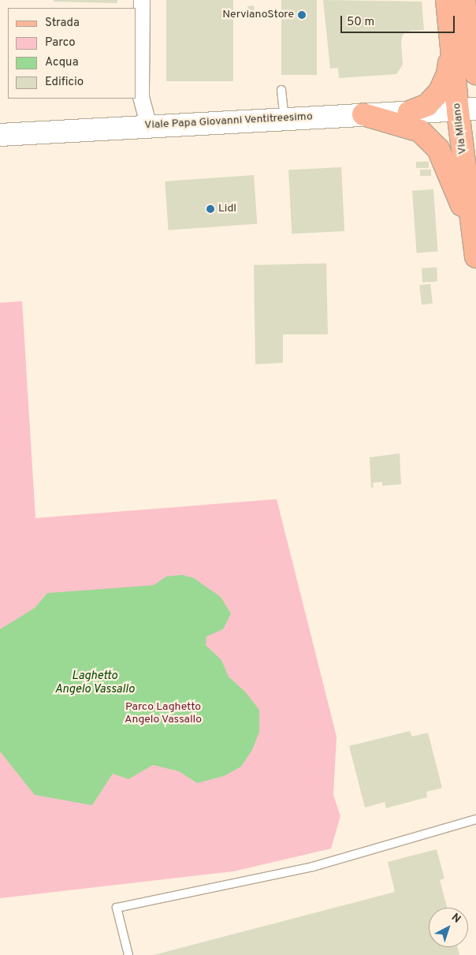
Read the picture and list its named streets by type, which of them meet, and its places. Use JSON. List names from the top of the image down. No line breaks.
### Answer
{"streets":{"main road":["Via Milano"],"street":["Viale Papa Giovanni Ventitreesimo"]},"crossings":[["Viale Papa Giovanni Ventitreesimo","Via Milano"]],"water":["Laghetto Angelo Vassallo"],"parks":["Parco Laghetto Angelo Vassallo"],"places":["NervianoStore","Lidl"],"legend":["Strada","Parco","Acqua","Edificio"],"scale_bar":"50 m","north":"top right"}
